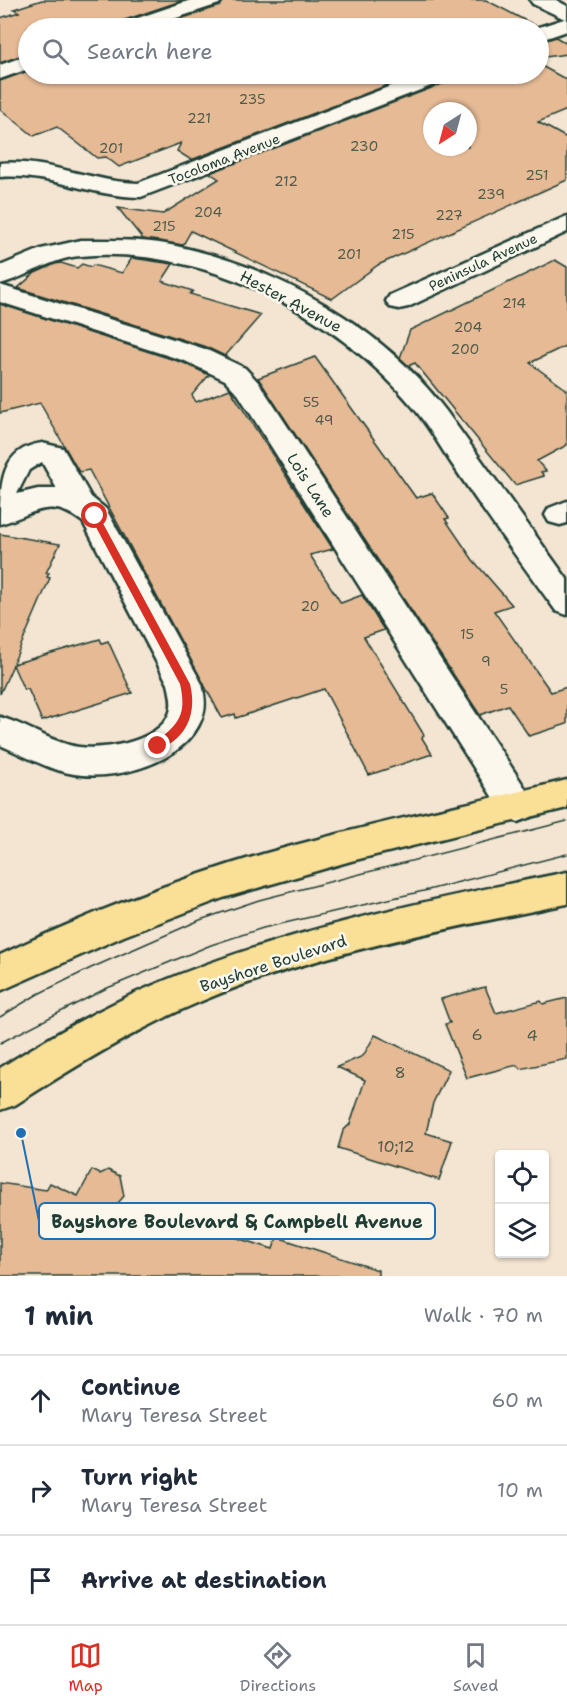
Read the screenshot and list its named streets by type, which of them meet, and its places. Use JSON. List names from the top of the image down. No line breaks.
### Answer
{"streets":{"main road":["Bayshore Boulevard"],"street":["Tocoloma Avenue","Peninsula Avenue","Hester Avenue","Lois Lane"]},"places":["Bayshore Boulevard & Campbell Avenue"],"house_numbers":["235","221","230","201","251","212","239","204","227","215","215","201","214","204","200","55","49","20","15","9","5","6","4","8","10;12"],"north":"bottom left","page":{"search":"Search here","heading":["1 min","Walk · 70 m"],"list":[["Continue","Mary Teresa Street","60 m"],["Turn right","Mary Teresa Street","10 m"],"Arrive at destination"],"nav":["Map","Directions","Saved"]}}
